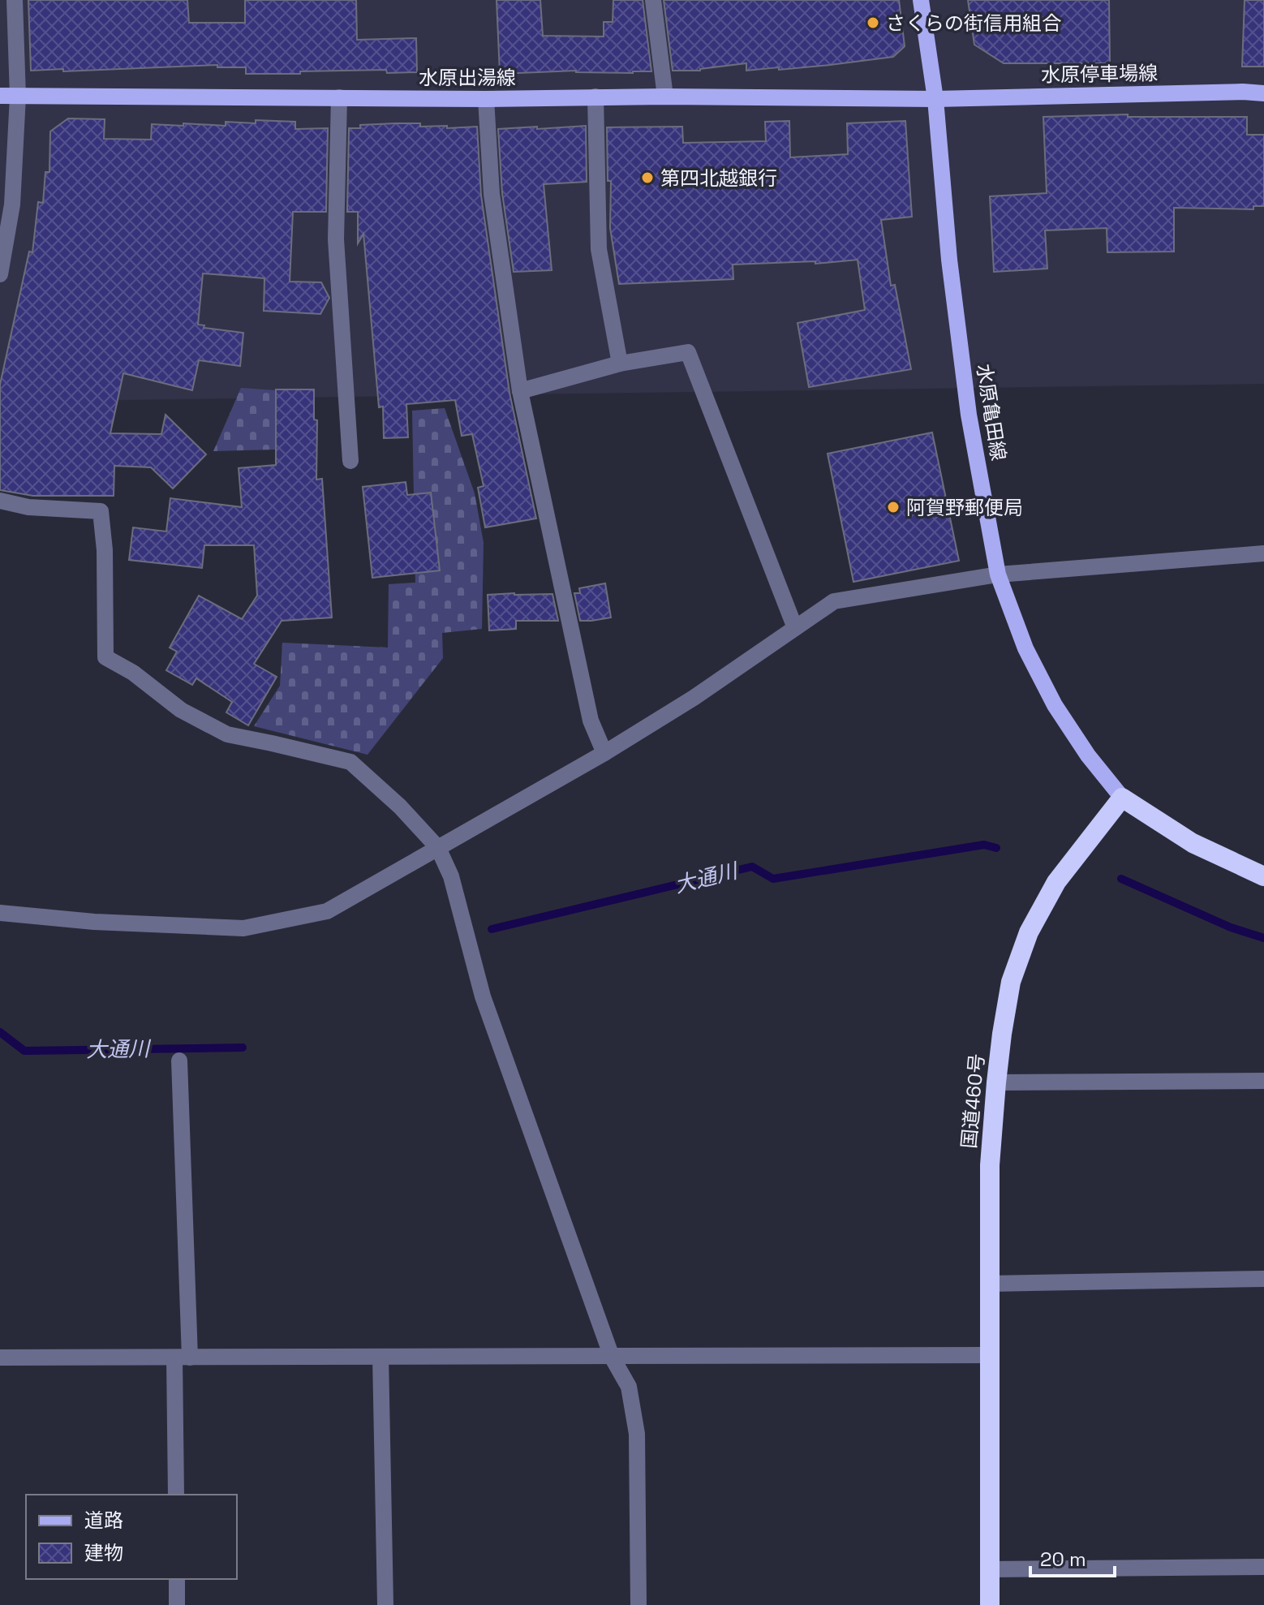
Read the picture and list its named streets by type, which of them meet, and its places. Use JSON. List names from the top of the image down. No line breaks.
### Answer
{"streets":{"highway":["国道460号"],"main road":["水原停車場線","水原出湯線","水原亀田線"]},"crossings":[["水原停車場線","水原出湯線"],["水原停車場線","水原亀田線"],["水原出湯線","水原亀田線"],["水原亀田線","国道460号"]],"water":["大通川"],"places":["さくらの街信用組合","第四北越銀行","阿賀野郵便局"],"legend":["道路","建物"],"scale_bar":"20 m"}
